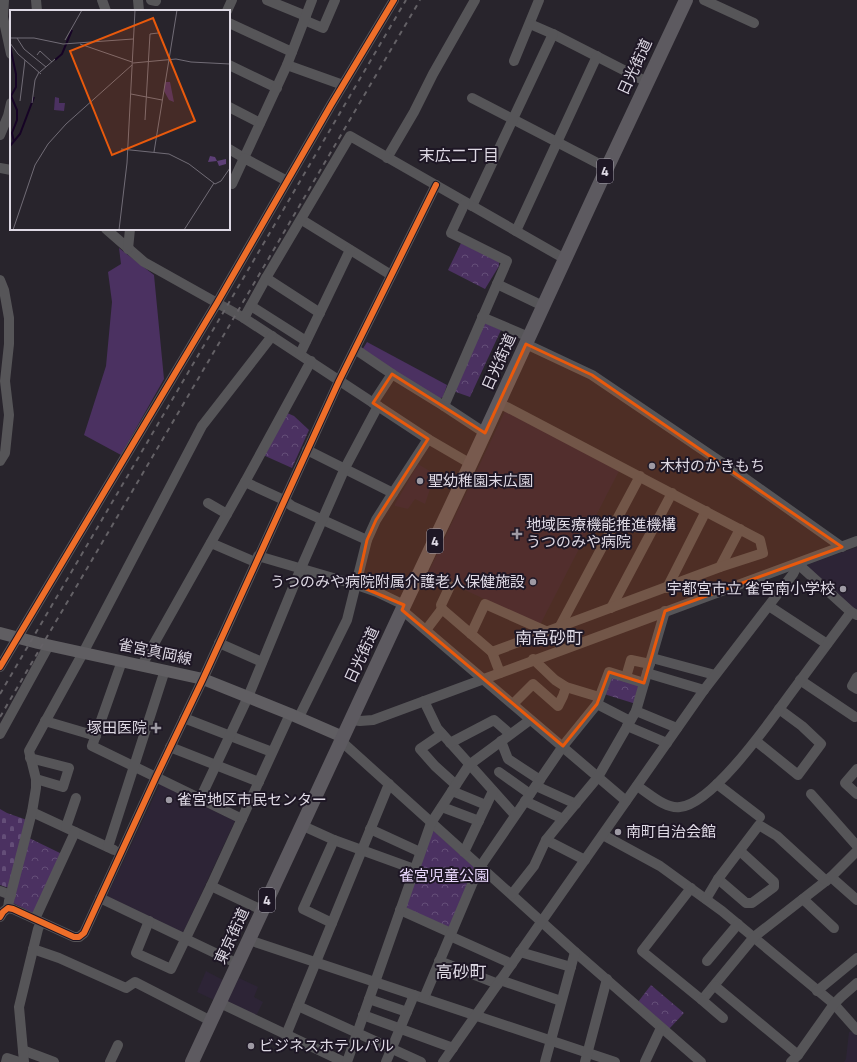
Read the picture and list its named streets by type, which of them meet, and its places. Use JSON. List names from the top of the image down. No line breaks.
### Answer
{"streets":{"highway":["日光街道","4","東京街道"],"main road":["雀宮真岡線"]},"crossings":[["日光街道","雀宮真岡線"],["日光街道","東京街道"],["雀宮真岡線","東京街道"]],"districts":["末広二丁目","南高砂町","高砂町"],"parks":["雀宮児童公園"],"places":{"other":["木村のかきもち","聖幼稚園末広園","うつのみや病院附属介護老人保健施設","宇都宮市立 雀宮南小学校","雀宮地区市民センター","南町自治会館","ビジネスホテルパル"],"health":["地域医療機能推進機構 うつのみや病院","塚田医院"]}}
